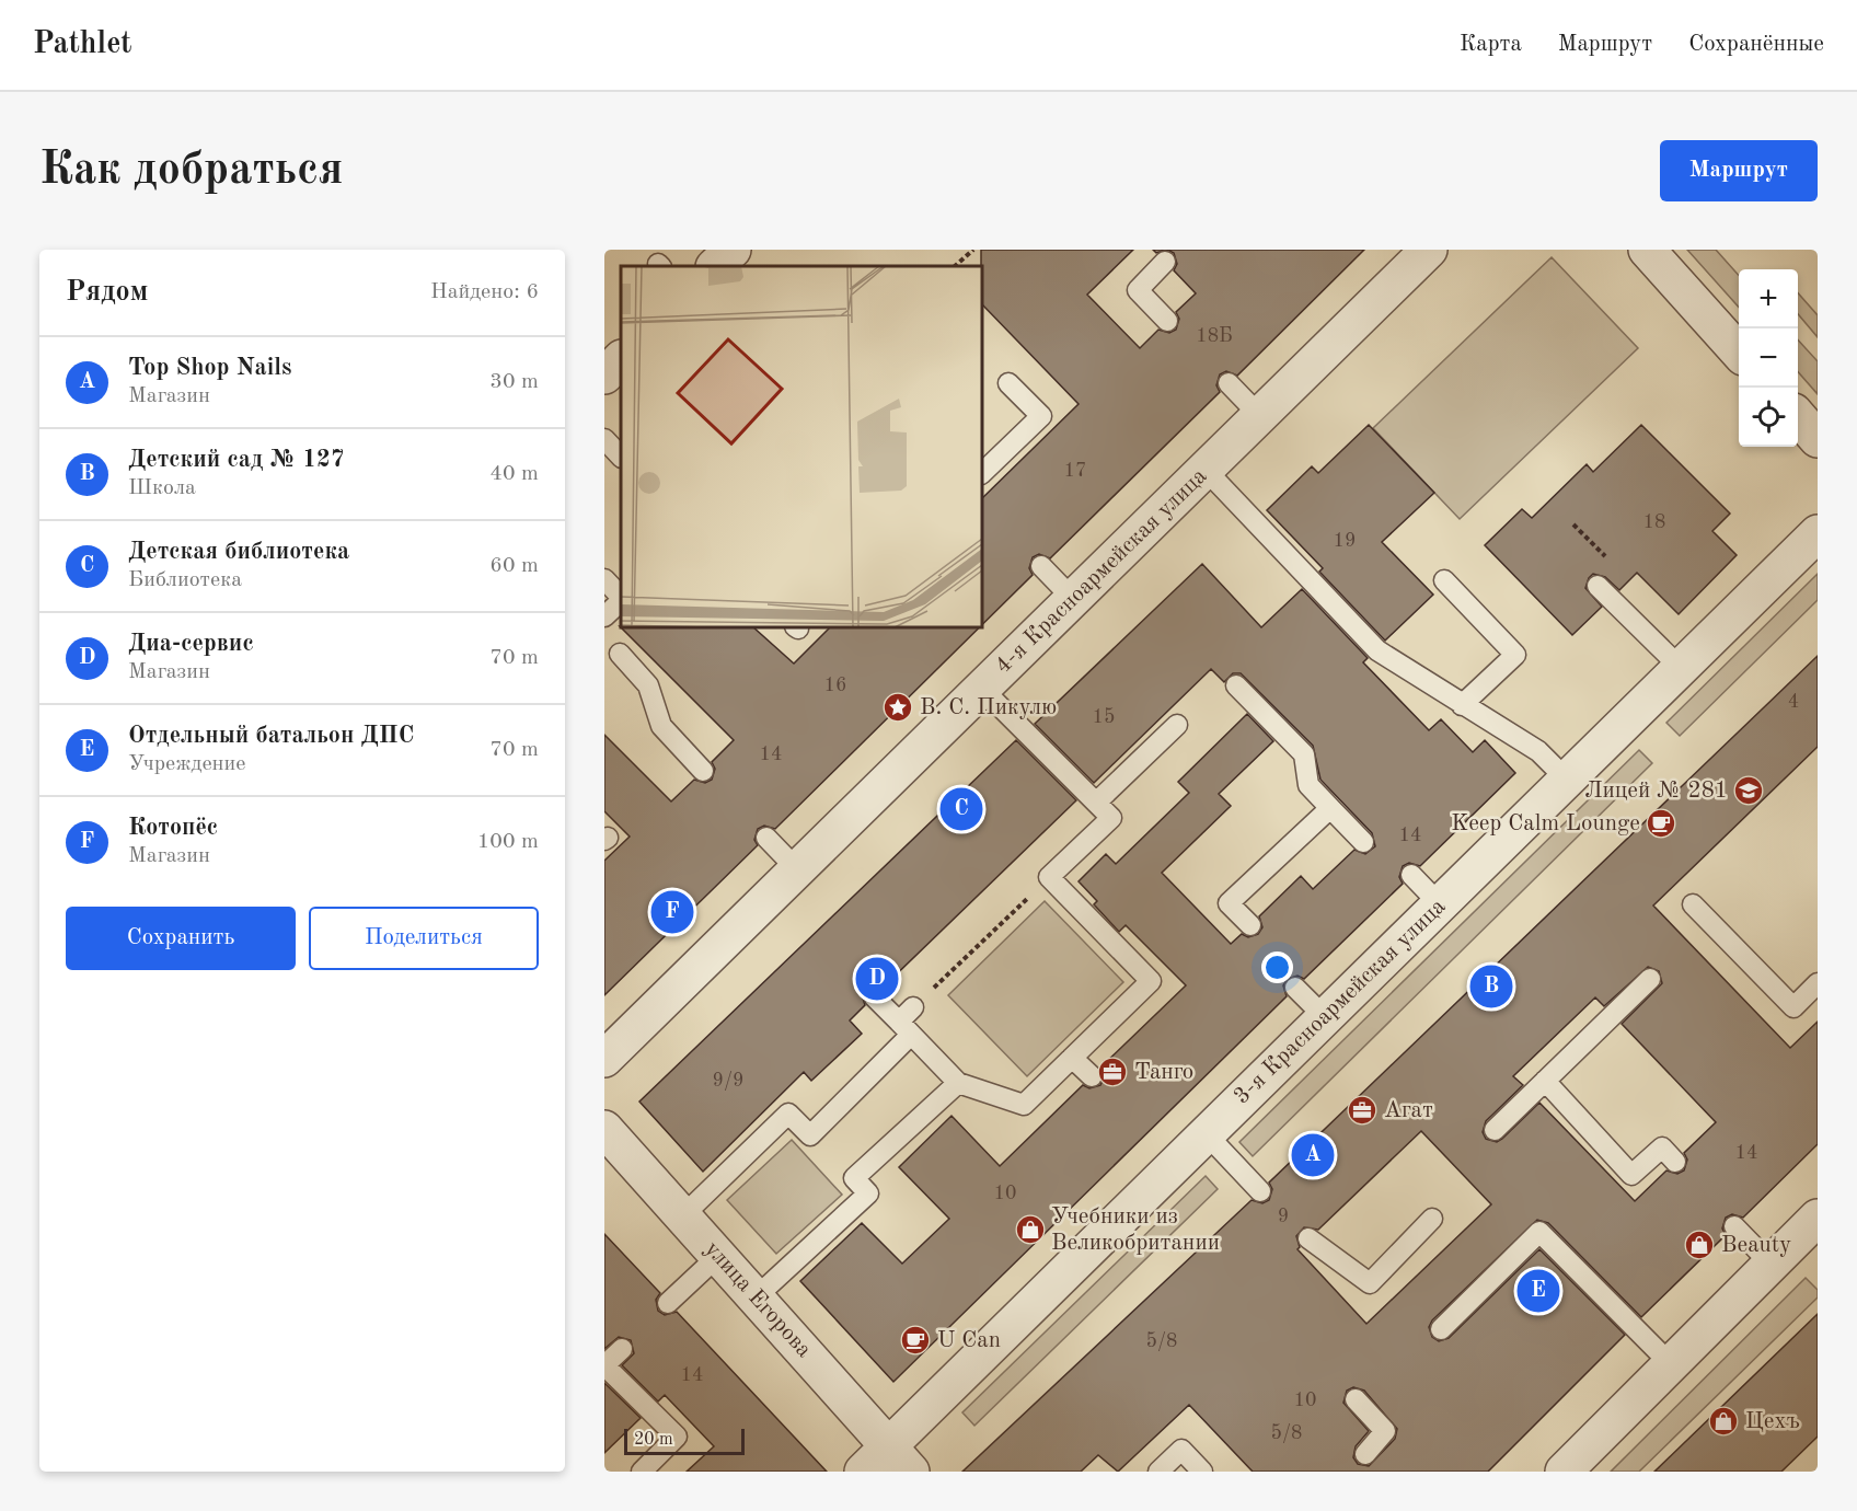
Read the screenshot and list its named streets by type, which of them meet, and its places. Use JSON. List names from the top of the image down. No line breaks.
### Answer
{"streets":{"street":["4-я Красноармейская улица","3-я Красноармейская улица","улица Егорова"]},"crossings":[["3-я Красноармейская улица","улица Егорова"]],"places":{"place":["В. С. Пикулю"],"school or university":["Лицей № 281"],"cafe":["Keep Calm Lounge","U Can"],"office":["Танго","Агат"],"shop":["Учебники из Великобритании","Beauty","Цехъ"]},"house_numbers":["18Б","17","18","19","16","4","15","14","14","9/9","14","10","9","5/8","14","10","5/8"],"scale_bar":"20 m","page":{"header":"Pathlet","nav":["Карта","Маршрут","Сохранённые"],"buttons":["Маршрут",["Сохранить","Поделиться"]],"title":"Как добраться","heading":["Рядом","Найдено: 6"],"map_buttons":["+","−"],"list":[{"mark":"A","name":"Top Shop Nails","note":"Магазин","value":"30 m"},{"mark":"B","name":"Детский сад № 127","note":"Школа","value":"40 m"},{"mark":"C","name":"Детская библиотека","note":"Библиотека","value":"60 m"},{"mark":"D","name":"Диа-сервис","note":"Магазин","value":"70 m"},{"mark":"E","name":"Отдельный батальон ДПС","note":"Учреждение","value":"70 m"},{"mark":"F","name":"Котопёс","note":"Магазин","value":"100 m"}],"pins":["C","F","D","B","A","E"],"scale":"20 m"}}
